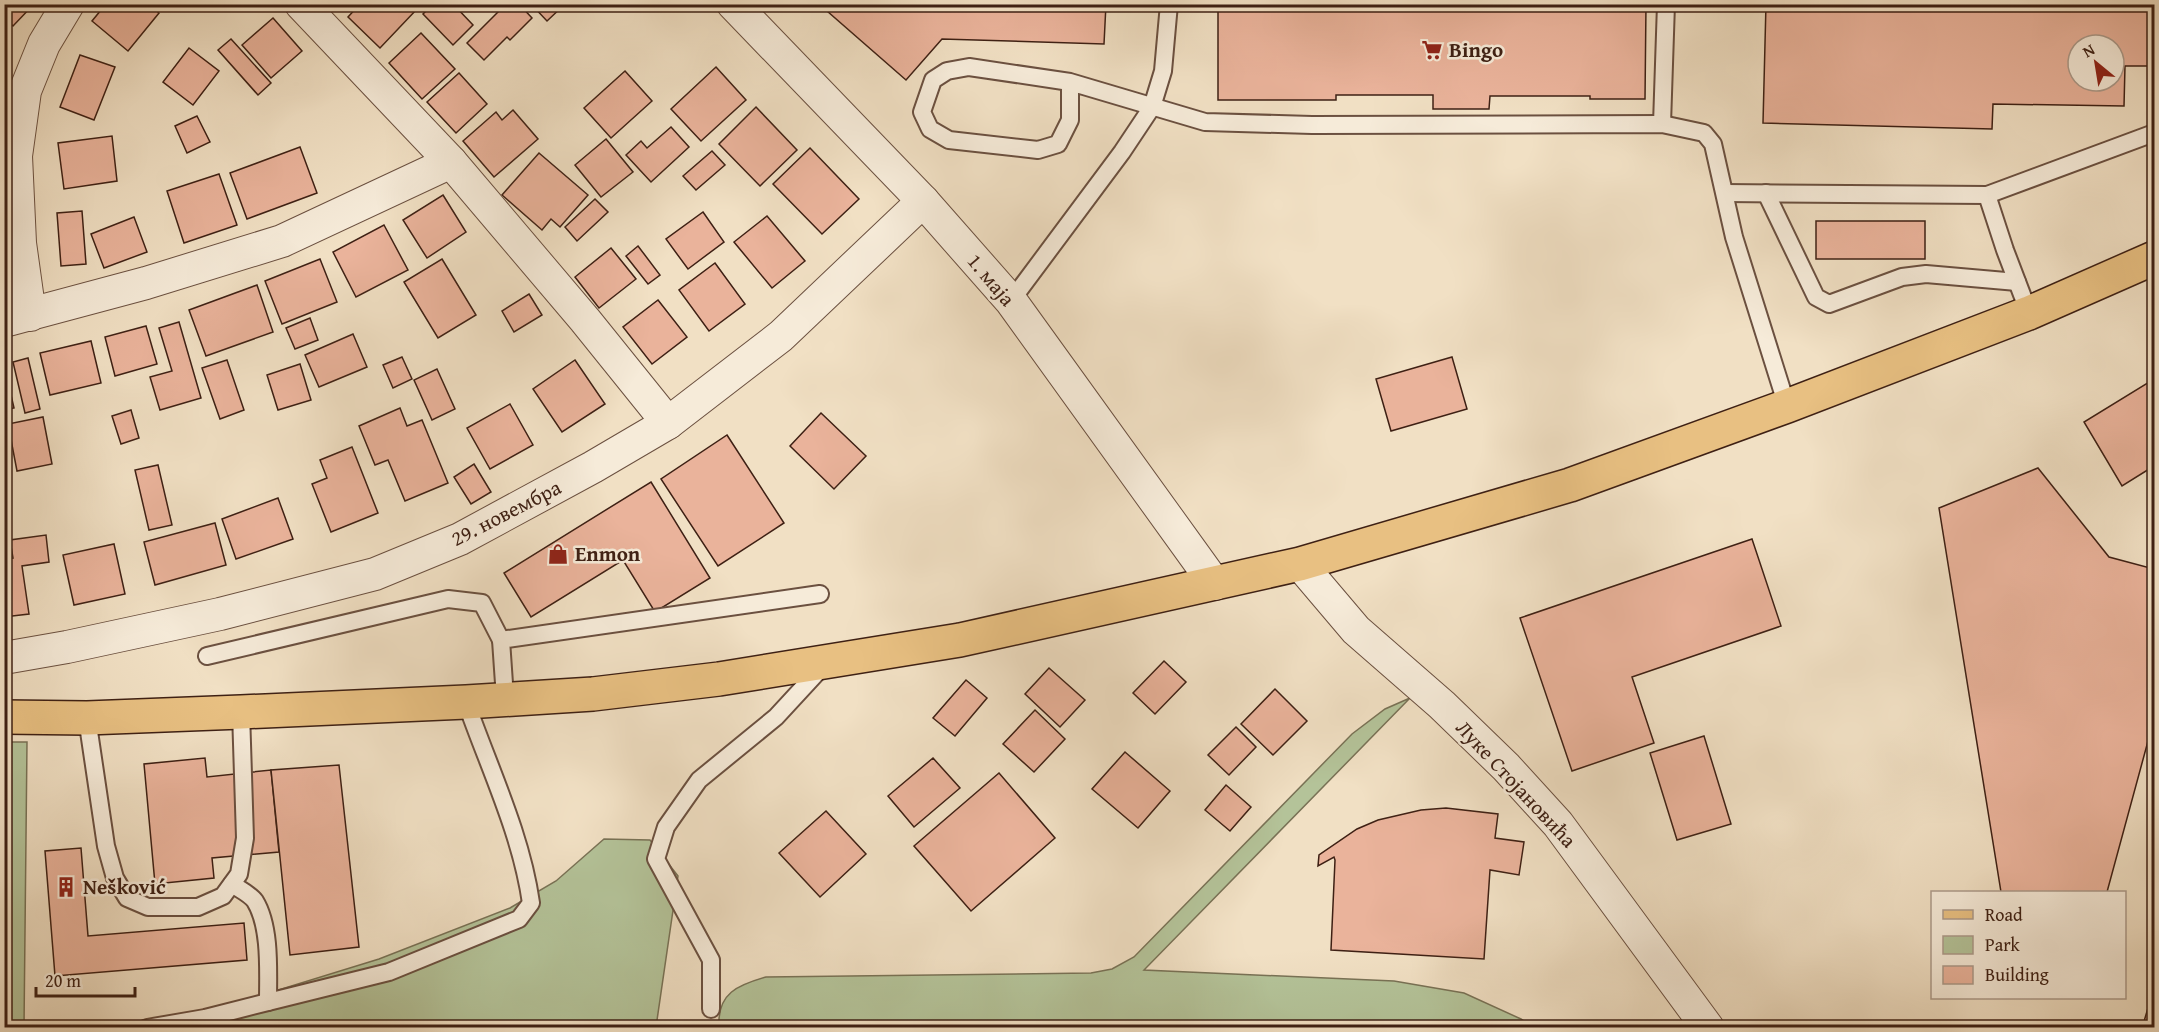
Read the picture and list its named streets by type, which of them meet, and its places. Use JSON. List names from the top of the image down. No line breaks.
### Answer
{"streets":{"street":["1. маја","29. новембра","Луке Стојановића"]},"crossings":[["1. маја","29. новембра"]],"places":{"supermarket":["Bingo"],"shop":["Enmon"],"building":["Nešković"]},"legend":["Road","Park","Building"],"scale_bar":"20 m","north":"top left"}
